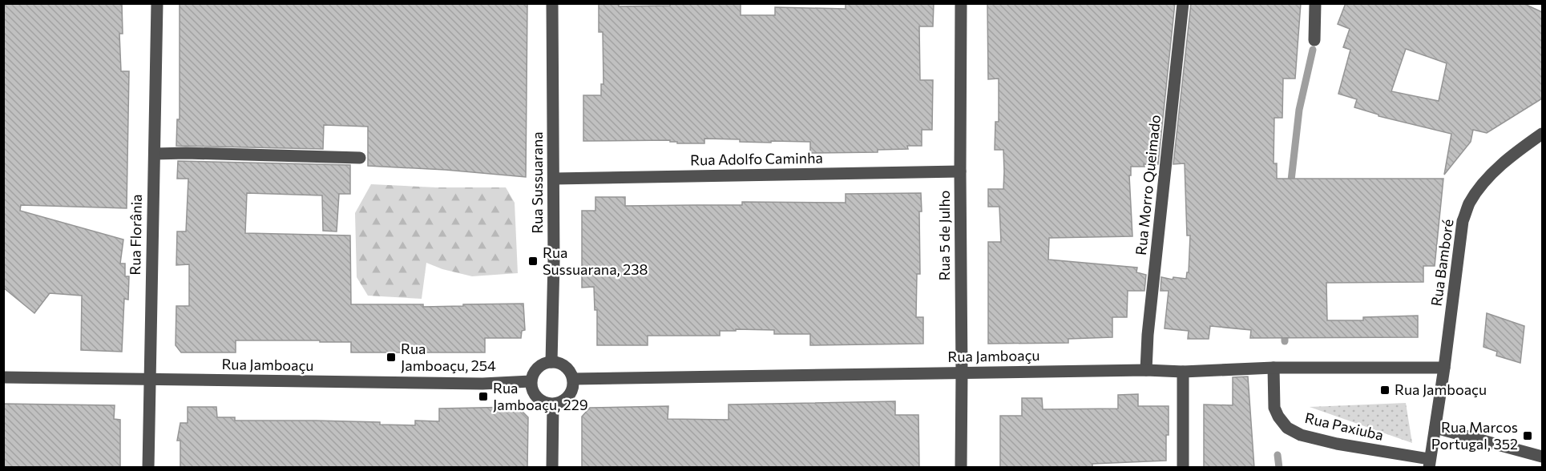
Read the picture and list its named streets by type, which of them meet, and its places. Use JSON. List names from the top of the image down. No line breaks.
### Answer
{"streets":{"street":["Rua Adolfo Caminha","Rua Sussuarana","Rua Morro Queimado","Rua Florânia","Rua 5 de Julho","Rua Bamboré","Rua Jamboaçu","Rua Paxiuba"]},"crossings":[["Rua Adolfo Caminha","Rua Sussuarana"],["Rua Adolfo Caminha","Rua 5 de Julho"],["Rua Sussuarana","Rua Jamboaçu"],["Rua Morro Queimado","Rua Jamboaçu"],["Rua Florânia","Rua Jamboaçu"],["Rua 5 de Julho","Rua Jamboaçu"],["Rua Bamboré","Rua Jamboaçu"],["Rua Bamboré","Rua Paxiuba"],["Rua Jamboaçu","Rua Paxiuba"]],"places":{"transit":["Rua Sussuarana, 238","Rua Jamboaçu, 254","Rua Jamboaçu","Rua Jamboaçu, 229","Rua Marcos Portugal, 352"]}}
